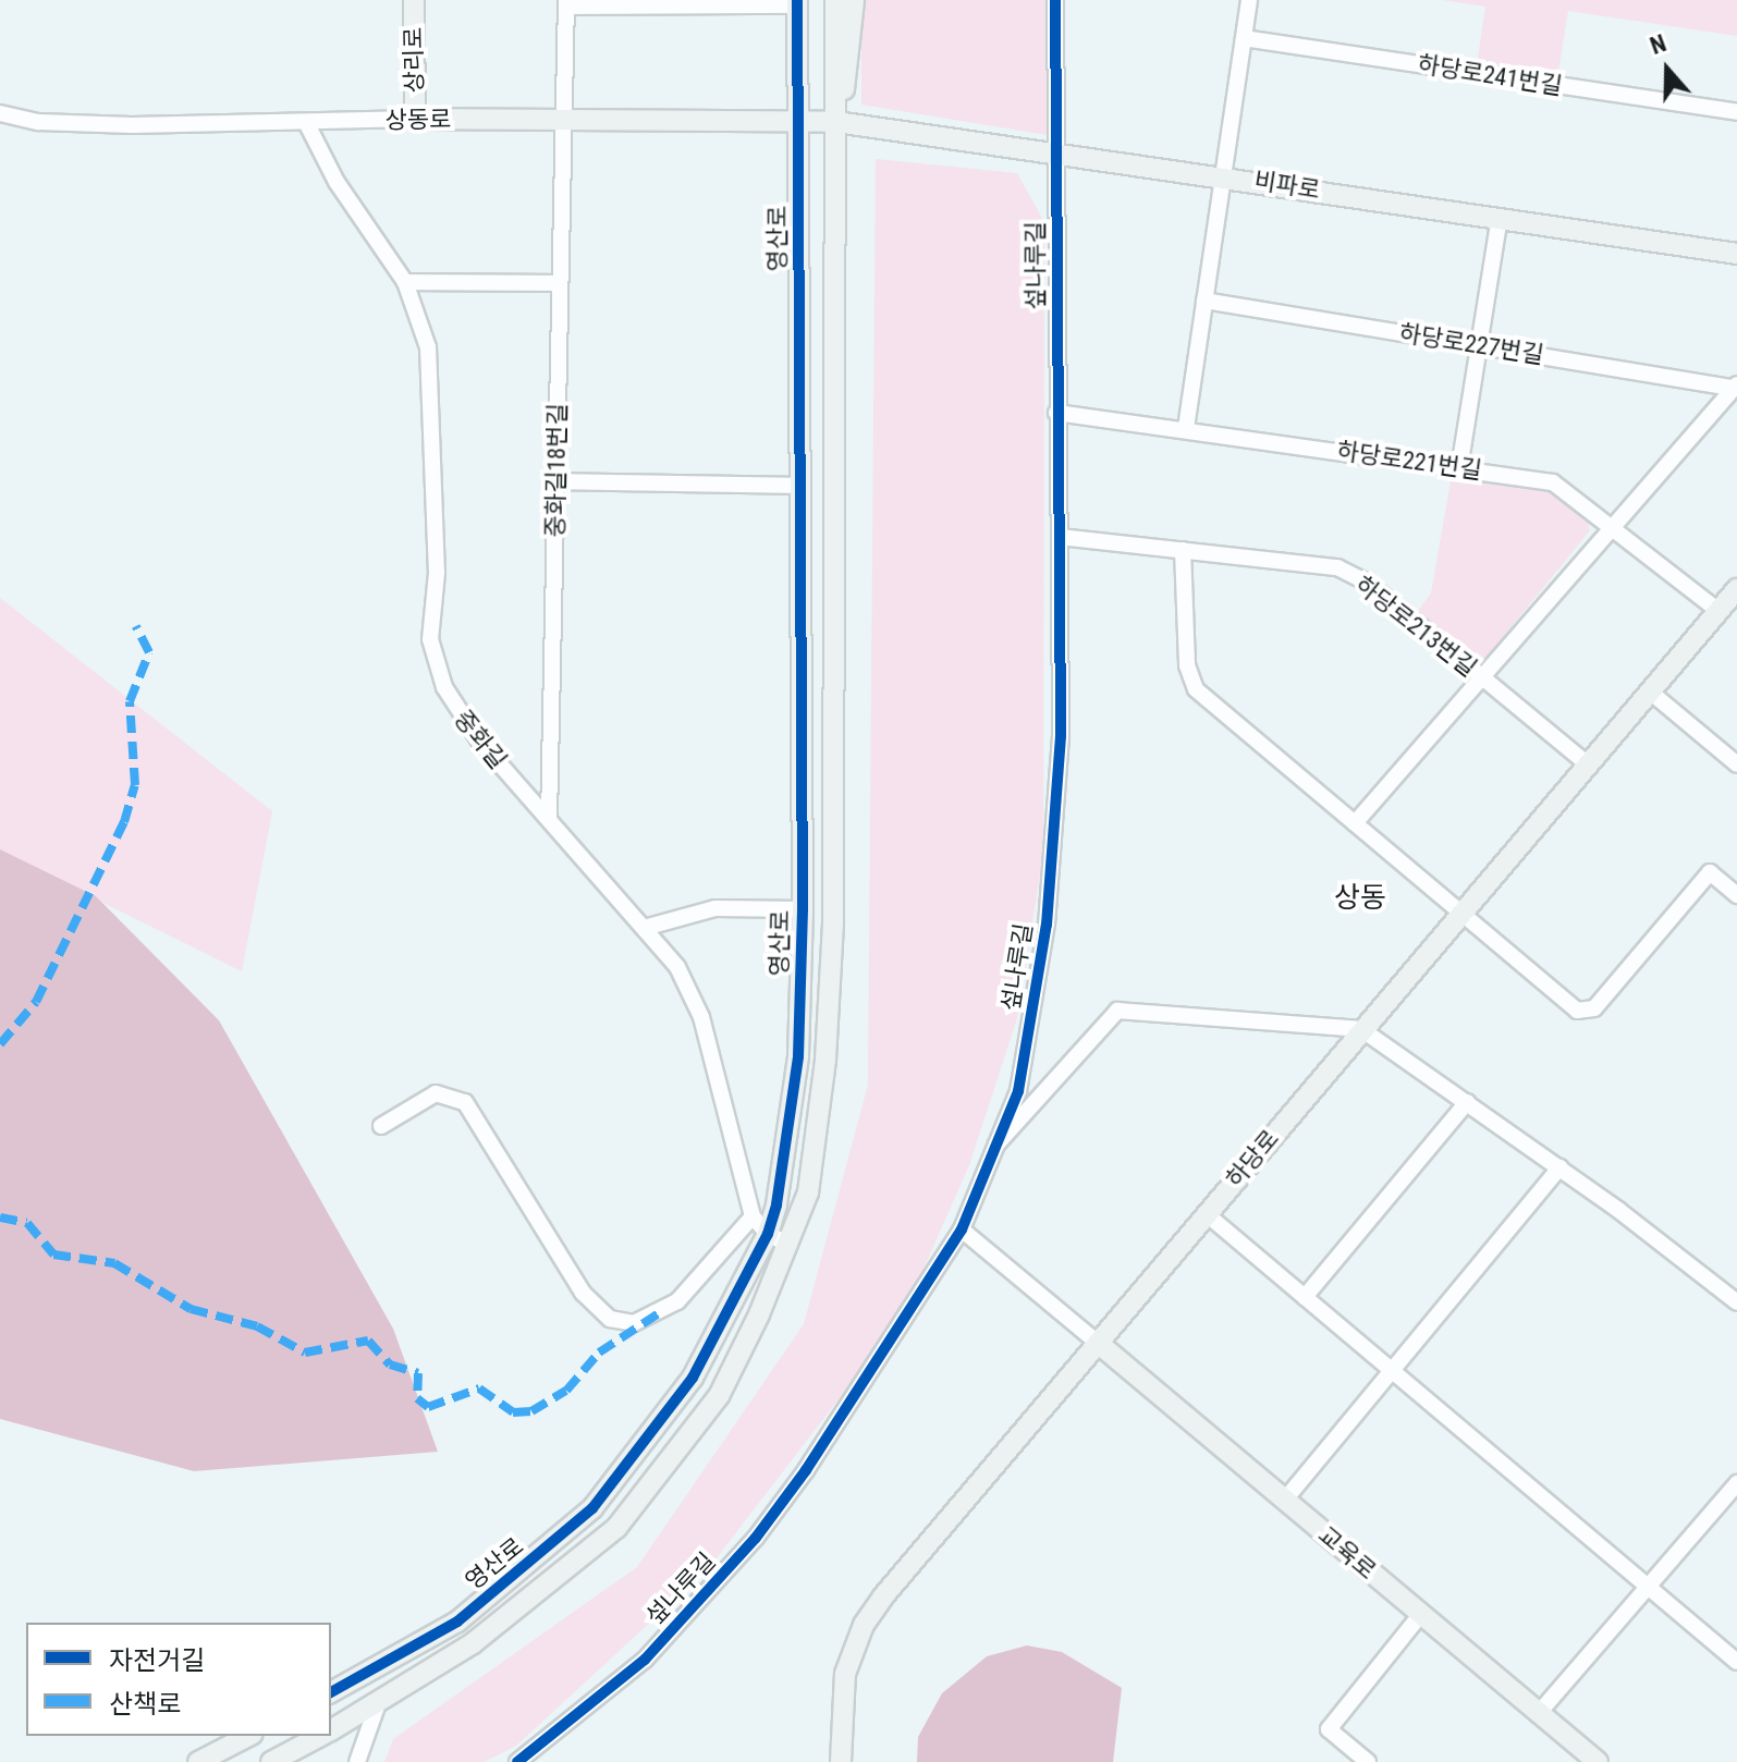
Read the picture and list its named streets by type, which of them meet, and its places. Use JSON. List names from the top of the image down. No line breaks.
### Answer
{"streets":{"street":["상리로","하당로241번길","상동로","비파로","영산로","섶나루길","하당로227번길","하당로221번길","중화길18번길","하당로213번길","중화길","하당로","교육로"]},"crossings":[["상리로","상동로"],["상동로","비파로"],["상동로","영산로"],["상동로","중화길18번길"],["상동로","중화길"],["비파로","영산로"],["비파로","섶나루길"],["영산로","중화길"],["섶나루길","하당로221번길"],["섶나루길","하당로213번길"],["하당로221번길","하당로"],["중화길18번길","중화길"],["하당로213번길","하당로"],["하당로","교육로"]],"districts":["상동"],"legend":["자전거길","산책로"],"north":"top"}
